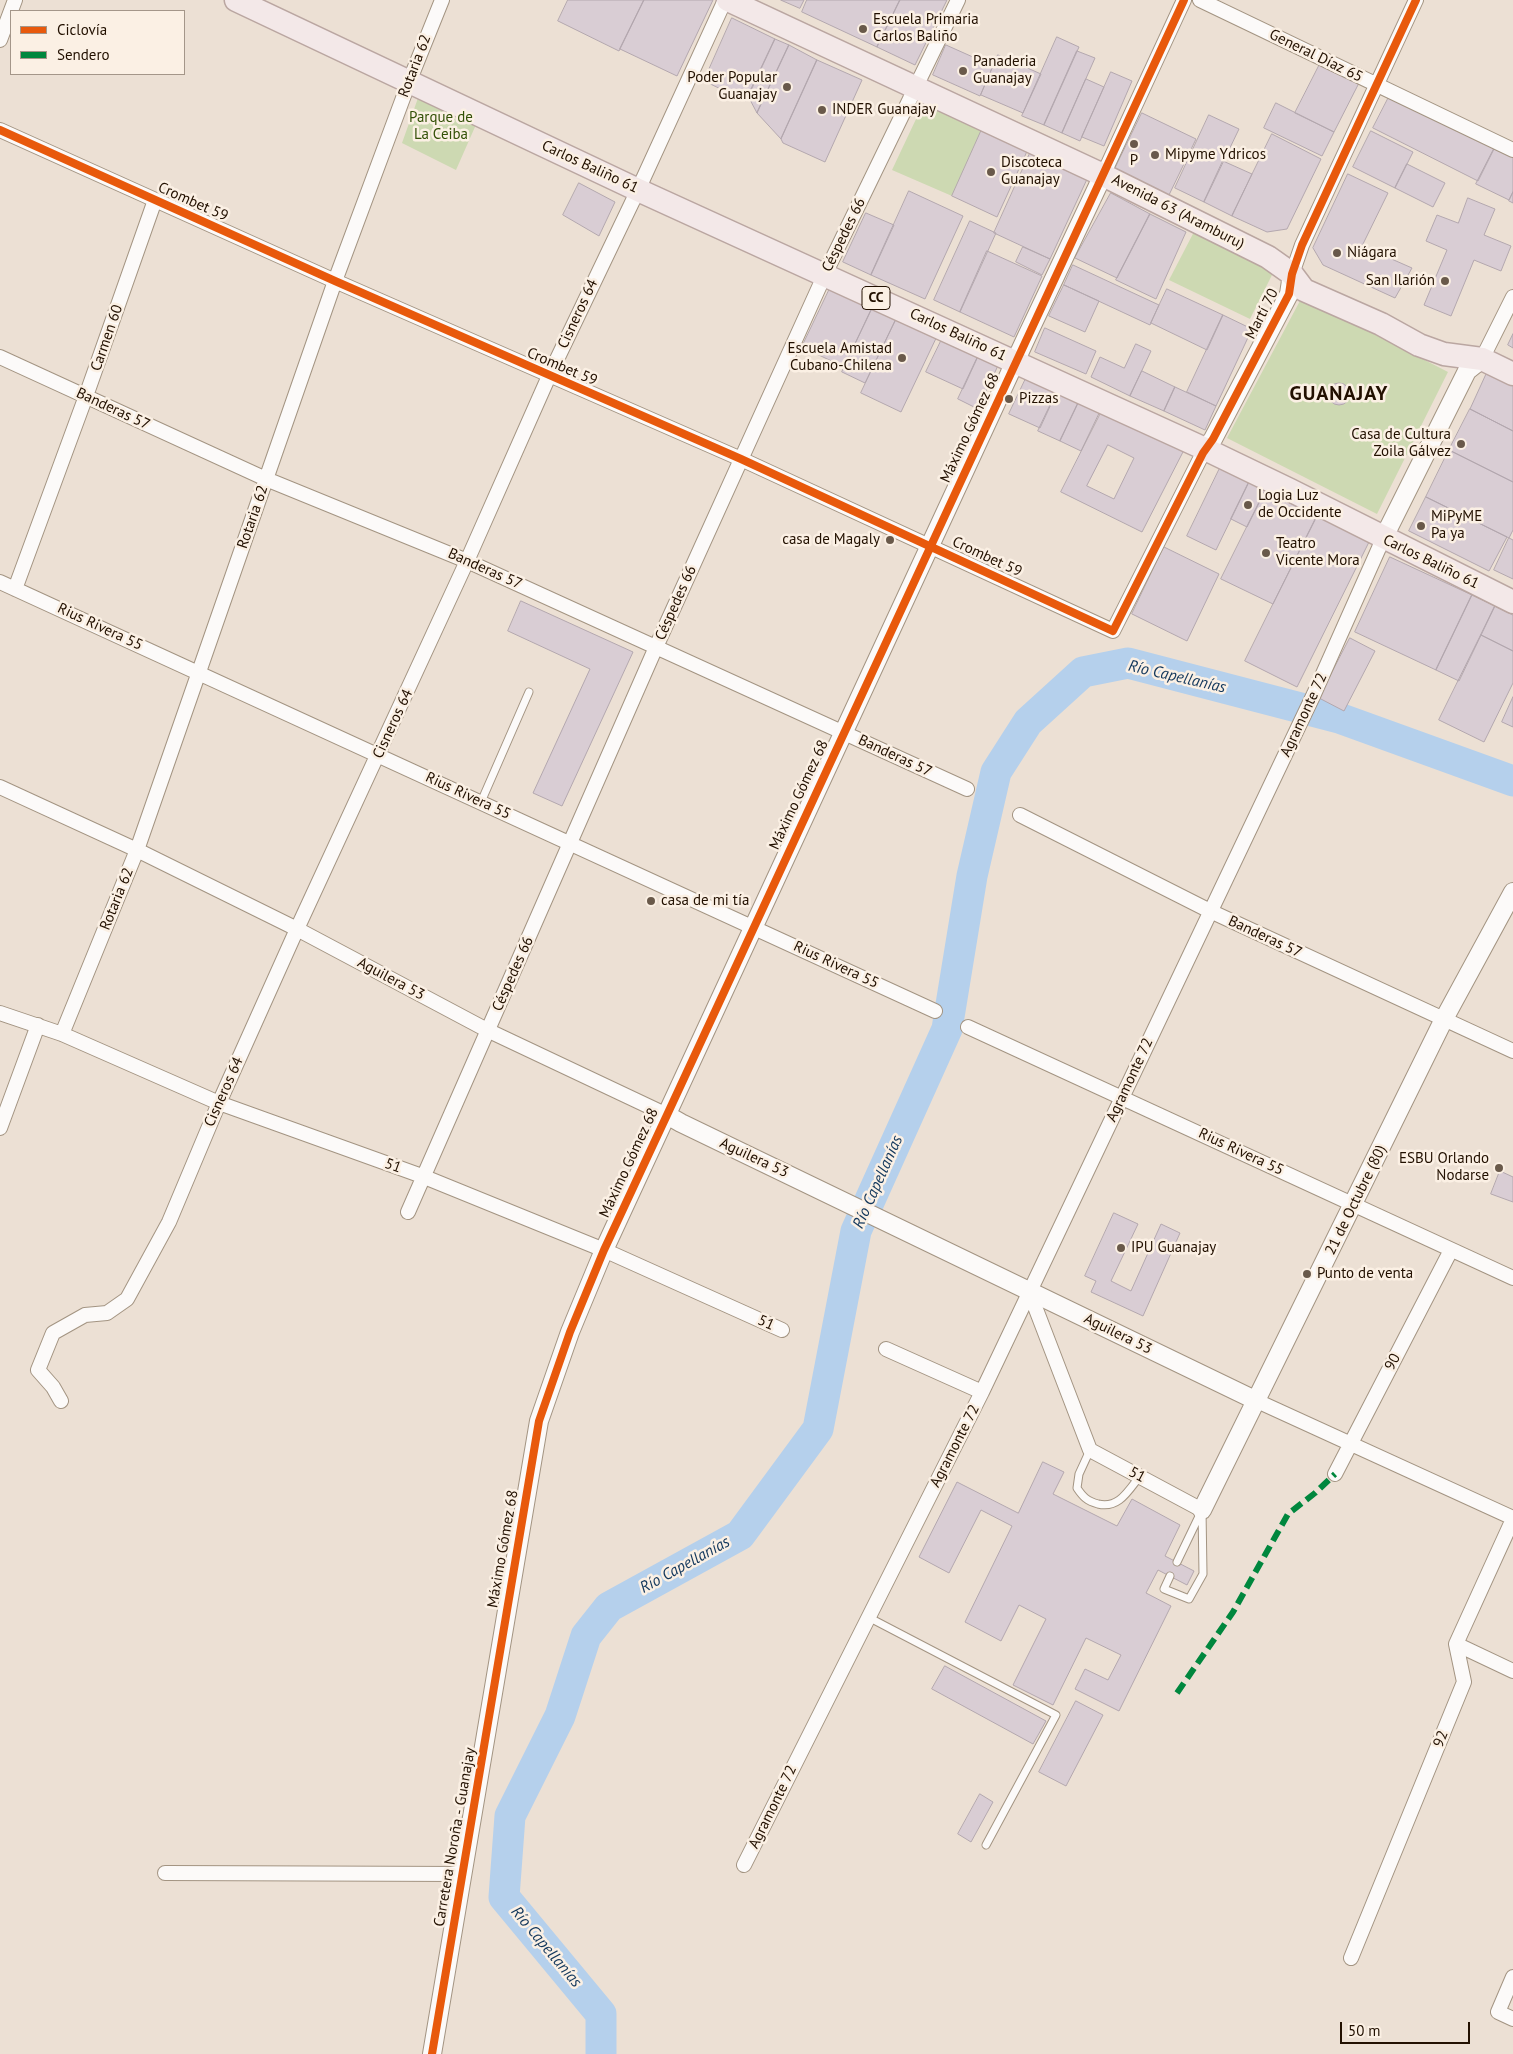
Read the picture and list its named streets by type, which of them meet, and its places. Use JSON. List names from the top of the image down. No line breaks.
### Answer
{"streets":{"main road":["Carlos Baliño 61","Avenida 63 (Aramburu)","CC"],"street":["General Díaz 65","Rotaria 62","Crombet 59","Céspedes 66","Cisneros 64","Martí 70","Carmen 60","Banderas 57","Máximo Gómez 68","Rius Rivera 55","Agramonte 72","Aguilera 53","51","21 de Octubre (80)","90","92","Carretera Noroña - Guanajay"]},"crossings":[["General Díaz 65","Martí 70"],["Rotaria 62","Carlos Baliño 61"],["Rotaria 62","Crombet 59"],["Rotaria 62","Banderas 57"],["Rotaria 62","Rius Rivera 55"],["Rotaria 62","Aguilera 53"],["Rotaria 62","51"],["Carlos Baliño 61","Céspedes 66"],["Carlos Baliño 61","Cisneros 64"],["Carlos Baliño 61","Martí 70"],["Carlos Baliño 61","Máximo Gómez 68"],["Carlos Baliño 61","Agramonte 72"],["Crombet 59","Céspedes 66"],["Crombet 59","Cisneros 64"],["Crombet 59","Martí 70"],["Crombet 59","Carmen 60"],["Crombet 59","Máximo Gómez 68"],["Avenida 63 (Aramburu)","Céspedes 66"],["Avenida 63 (Aramburu)","Cisneros 64"],["Avenida 63 (Aramburu)","Martí 70"],["Avenida 63 (Aramburu)","Máximo Gómez 68"],["Avenida 63 (Aramburu)","Agramonte 72"],["Céspedes 66","Banderas 57"],["Céspedes 66","Rius Rivera 55"],["Céspedes 66","Aguilera 53"],["Céspedes 66","51"],["Cisneros 64","Banderas 57"],["Cisneros 64","Rius Rivera 55"],["Cisneros 64","Aguilera 53"],["Cisneros 64","51"],["Carmen 60","Banderas 57"],["Carmen 60","Rius Rivera 55"],["Banderas 57","Máximo Gómez 68"],["Banderas 57","Agramonte 72"],["Banderas 57","21 de Octubre (80)"],["Máximo Gómez 68","Rius Rivera 55"],["Máximo Gómez 68","Aguilera 53"],["Máximo Gómez 68","51"],["Máximo Gómez 68","Carretera Noroña - Guanajay"],["Rius Rivera 55","Agramonte 72"],["Rius Rivera 55","21 de Octubre (80)"],["Rius Rivera 55","90"],["Agramonte 72","Aguilera 53"],["Aguilera 53","21 de Octubre (80)"],["Aguilera 53","90"],["51","21 de Octubre (80)"]],"districts":["GUANAJAY"],"water":["Río Capellanías"],"parks":["Parque de La Ceiba"],"places":["Escuela Primaria Carlos Baliño","Panaderia Guanajay","Poder Popular Guanajay","INDER Guanajay","P","Mipyme Ydricos","Discoteca Guanajay","Niágara","San Ilarión","Escuela Amistad Cubano-Chilena","Pizzas","Casa de Cultura Zoila Gálvez","Logia Luz de Occidente","MiPyME Pa ya","casa de Magaly","Teatro Vicente Mora","casa de mi tía","ESBU Orlando Nodarse","IPU Guanajay","Punto de venta"],"legend":["Ciclovía","Sendero"],"scale_bar":"50 m"}
